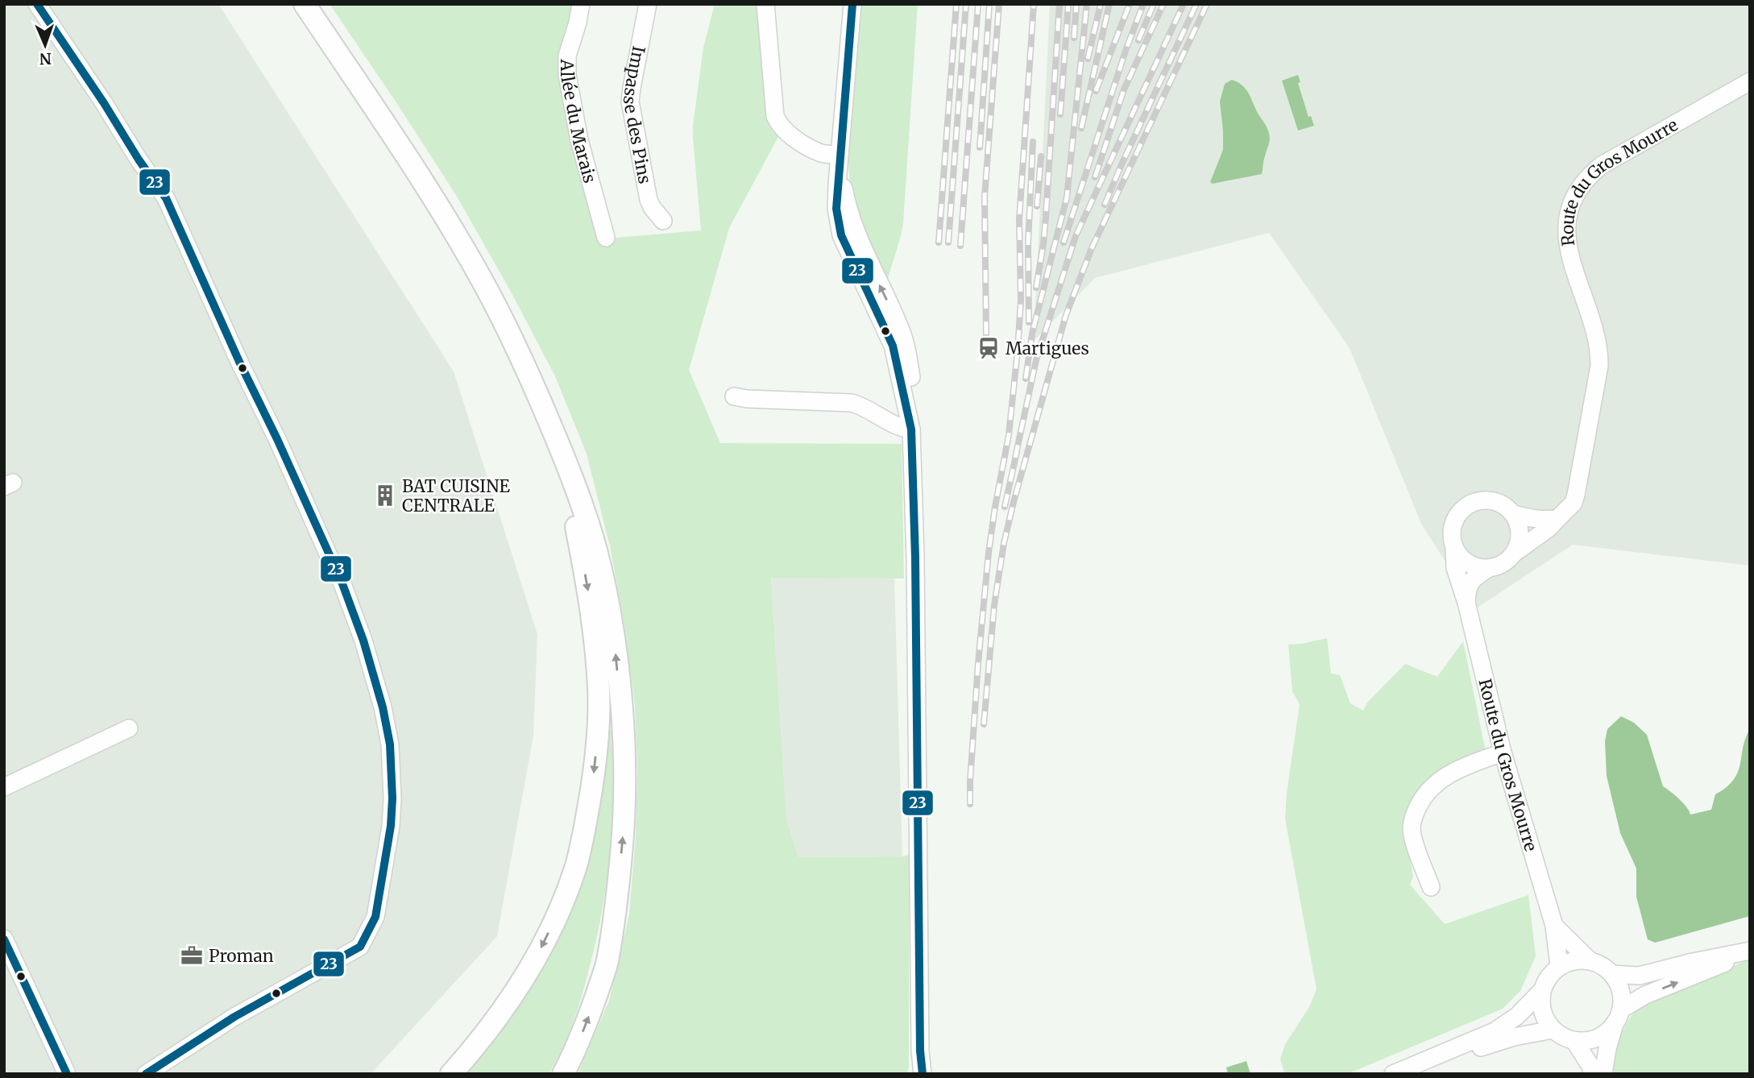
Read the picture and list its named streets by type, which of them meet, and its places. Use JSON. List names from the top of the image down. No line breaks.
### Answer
{"streets":{"street":["Impasse des Pins","Allée du Marais","Route du Gros Mourre"]},"places":{"station":["Martigues"],"building":["BAT CUISINE CENTRALE"],"office":["Proman"]},"lines":["transit line 23"],"north":"bottom"}
